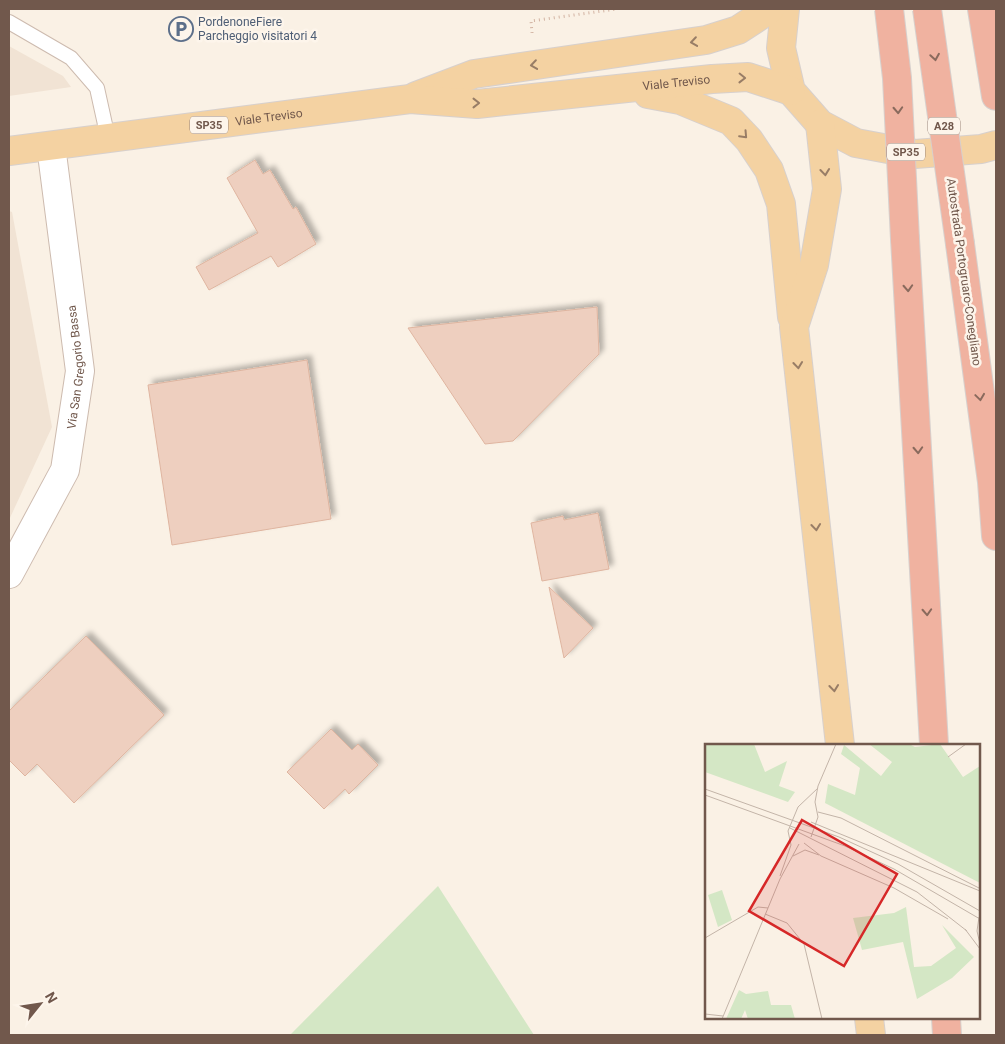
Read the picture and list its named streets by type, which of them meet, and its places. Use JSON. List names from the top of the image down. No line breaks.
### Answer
{"streets":{"highway":["A28","Autostrada Portogruaro-Conegliano"],"main road":["Viale Treviso","SP35"],"street":["Via San Gregorio Bassa"]},"crossings":[["Viale Treviso","SP35"],["Viale Treviso","Via San Gregorio Bassa"]],"places":{"parking":["PordenoneFiere Parcheggio visitatori 4"]},"north":"top right"}
